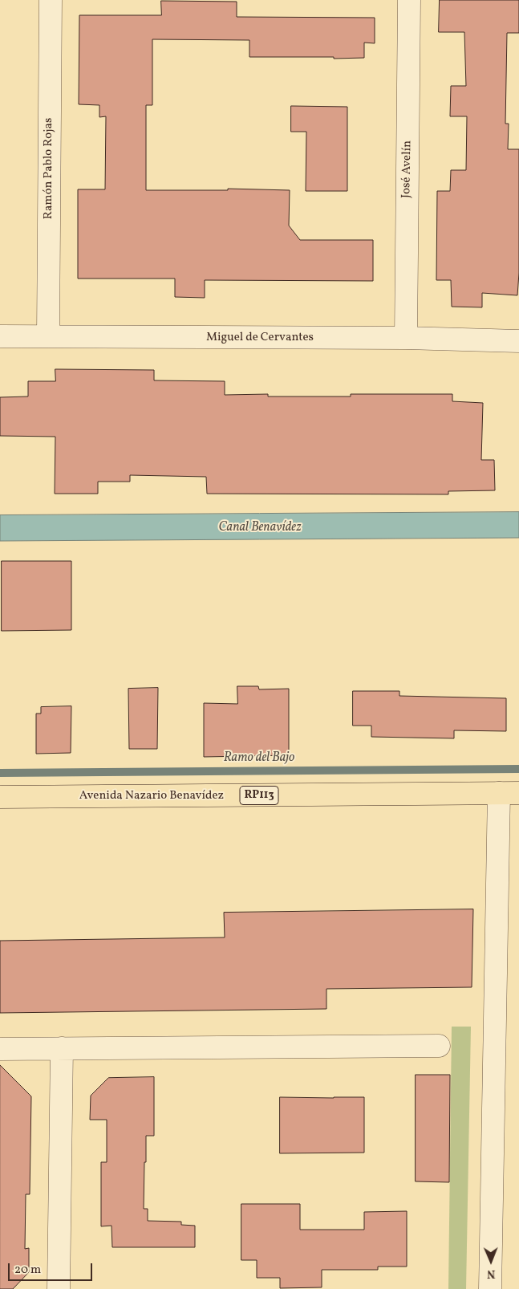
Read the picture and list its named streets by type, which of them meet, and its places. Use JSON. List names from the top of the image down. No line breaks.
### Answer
{"streets":{"main road":["RP113","Avenida Nazario Benavídez"],"street":["Ramón Pablo Rojas","José Avelín","Miguel de Cervantes"]},"crossings":[["Ramón Pablo Rojas","Miguel de Cervantes"],["José Avelín","Miguel de Cervantes"]],"water":["Canal Benavídez","Ramo del Bajo"],"scale_bar":"20 m","north":"bottom"}
